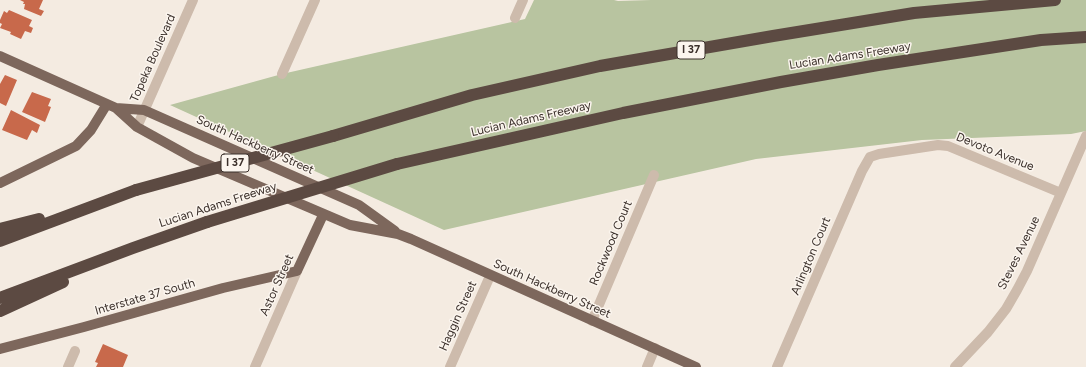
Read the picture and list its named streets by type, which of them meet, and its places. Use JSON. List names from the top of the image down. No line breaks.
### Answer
{"streets":{"highway":["I 37","Lucian Adams Freeway"],"main road":["South Hackberry Street","Astor Street","Interstate 37 South"],"street":["Topeka Boulevard","Devoto Avenue","Rockwood Court","Steves Avenue","Arlington Court","Haggin Street"]},"crossings":[["Topeka Boulevard","South Hackberry Street"],["South Hackberry Street","Rockwood Court"],["South Hackberry Street","Astor Street"],["South Hackberry Street","Haggin Street"],["Devoto Avenue","Steves Avenue"],["Devoto Avenue","Arlington Court"],["Astor Street","Interstate 37 South"]]}
